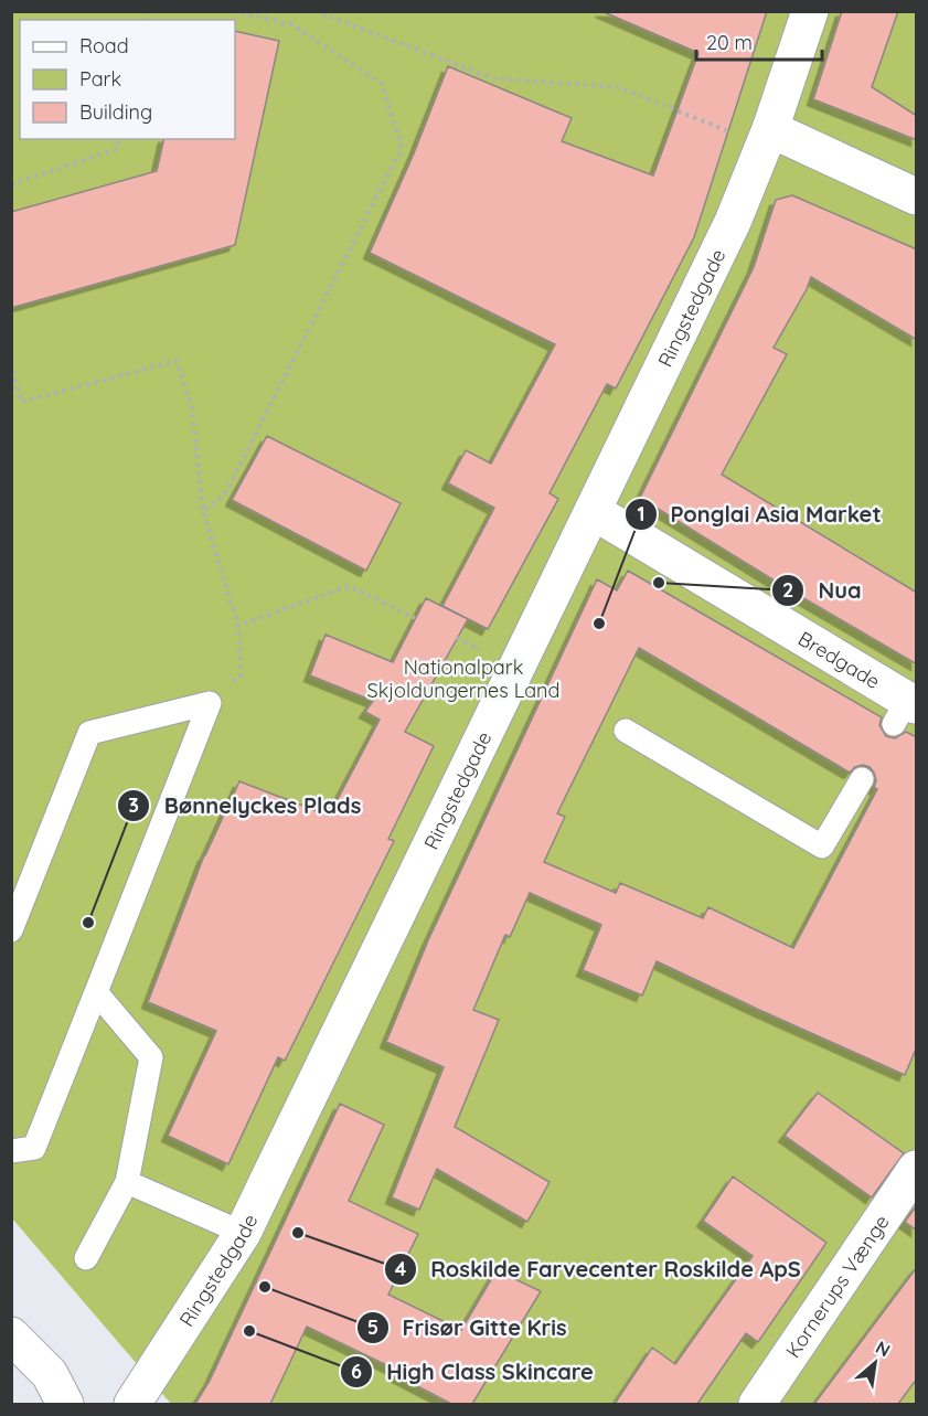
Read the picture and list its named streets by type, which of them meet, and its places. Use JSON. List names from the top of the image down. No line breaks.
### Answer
{"streets":{"street":["Ringstedgade","Bredgade","Kornerups Vænge"]},"crossings":[["Ringstedgade","Bredgade"]],"parks":["Nationalpark Skjoldungernes Land"],"places":["Nua","Ponglai Asia Market","Bønnelyckes Plads","Roskilde Farvecenter Roskilde ApS","Frisør Gitte Kris","High Class Skincare"],"legend":["Road","Park","Building"],"scale_bar":"20 m","north":"top right"}
